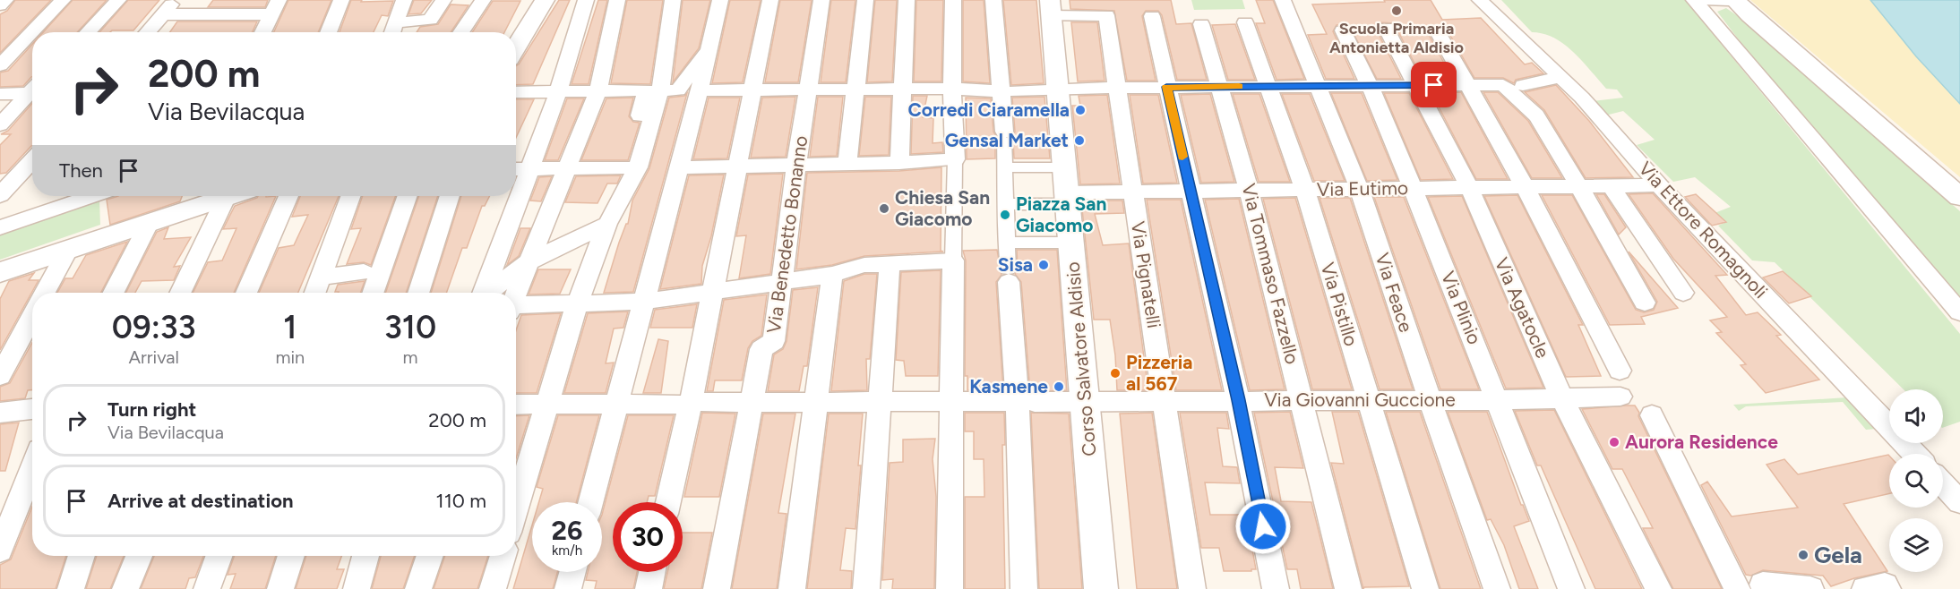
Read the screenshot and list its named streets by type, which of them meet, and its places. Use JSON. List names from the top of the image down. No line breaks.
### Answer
{"streets":{"street":["Via Eutimo","Via Ettore Romagnoli","Via Benedetto Bonanno","Via Tommaso Fazzello","Via Pignatelli","Via Feace","Via Pistillo","Via Plinio","Via Agatocle","Corso Salvatore Aldisio","Via Giovanni Guccione"]},"crossings":[["Via Eutimo","Via Ettore Romagnoli"],["Via Eutimo","Via Tommaso Fazzello"],["Via Eutimo","Via Pignatelli"],["Via Eutimo","Via Feace"],["Via Eutimo","Via Pistillo"],["Via Eutimo","Via Plinio"],["Via Eutimo","Via Agatocle"],["Via Eutimo","Corso Salvatore Aldisio"],["Via Benedetto Bonanno","Via Giovanni Guccione"],["Via Tommaso Fazzello","Via Giovanni Guccione"],["Via Pignatelli","Corso Salvatore Aldisio"],["Via Pignatelli","Via Giovanni Guccione"],["Via Feace","Via Giovanni Guccione"],["Via Pistillo","Via Giovanni Guccione"],["Via Plinio","Via Giovanni Guccione"],["Via Agatocle","Via Giovanni Guccione"],["Corso Salvatore Aldisio","Via Giovanni Guccione"]],"places":["Scuola Primaria Antonietta Aldisio","Corredi Ciaramella","Gensal Market","Chiesa San Giacomo","Piazza San Giacomo","Sisa","Pizzeria al 567","Kasmene","Aurora Residence","Gela"],"page":{"turn":["200 m","Via Bevilacqua"],"then":"Then","eta":["09:33","Arrival","1","min","310","m"],"list":[{"name":"Turn right","note":"Via Bevilacqua","value":"200 m"},{"name":"Arrive at destination","value":"110 m"}],"speed":"26 km/h","limit":"30"}}
